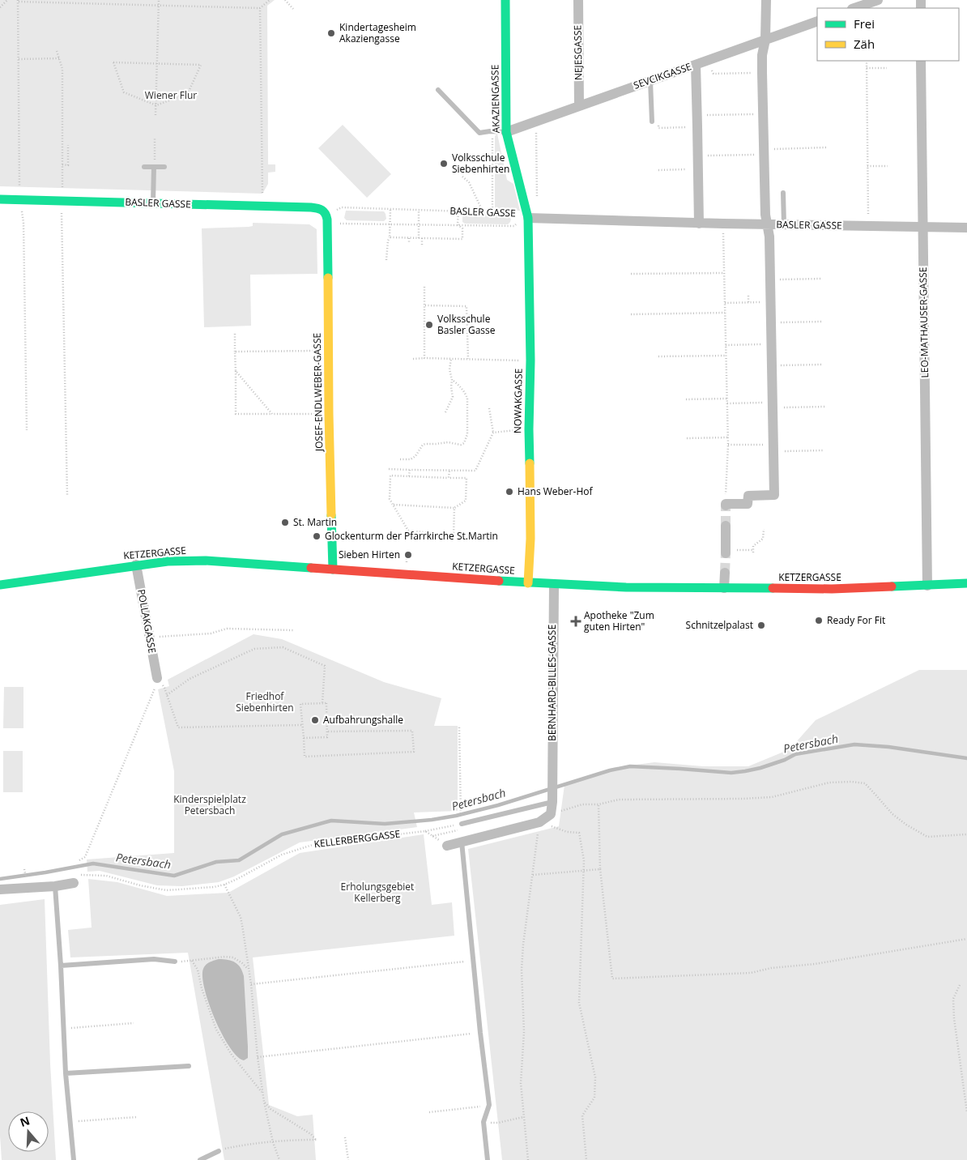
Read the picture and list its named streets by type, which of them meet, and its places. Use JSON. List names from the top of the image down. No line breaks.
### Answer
{"streets":{"street":["NEJESGASSE","SEVCIKGASSE","AKAZIENGASSE","BASLER GASSE","LEO-MATHAUSER-GASSE","JOSEF-ENDLWEBER-GASSE","NOWAKGASSE","KETZERGASSE","POLLAKGASSE","BERNHARD-BILLES-GASSE"],"path":["KELLERBERGGASSE"]},"crossings":[["NEJESGASSE","SEVCIKGASSE"],["SEVCIKGASSE","AKAZIENGASSE"],["AKAZIENGASSE","BASLER GASSE"],["AKAZIENGASSE","NOWAKGASSE"],["BASLER GASSE","LEO-MATHAUSER-GASSE"],["BASLER GASSE","JOSEF-ENDLWEBER-GASSE"],["BASLER GASSE","NOWAKGASSE"],["LEO-MATHAUSER-GASSE","KETZERGASSE"],["JOSEF-ENDLWEBER-GASSE","KETZERGASSE"],["NOWAKGASSE","KETZERGASSE"],["KETZERGASSE","POLLAKGASSE"],["KETZERGASSE","BERNHARD-BILLES-GASSE"]],"water":["Petersbach"],"parks":["Wiener Flur","Friedhof Siebenhirten","Kinderspielplatz Petersbach","Erholungsgebiet Kellerberg"],"places":{"other":["Kindertagesheim Akaziengasse","Volksschule Siebenhirten","Volksschule Basler Gasse","Hans Weber-Hof","St. Martin","Glockenturm der Pfarrkirche St.Martin","Sieben Hirten","Ready For Fit","Schnitzelpalast","Aufbahrungshalle"],"health":["Apotheke \"Zum guten Hirten\""]},"legend":["Frei","Zäh"],"north":"top"}
